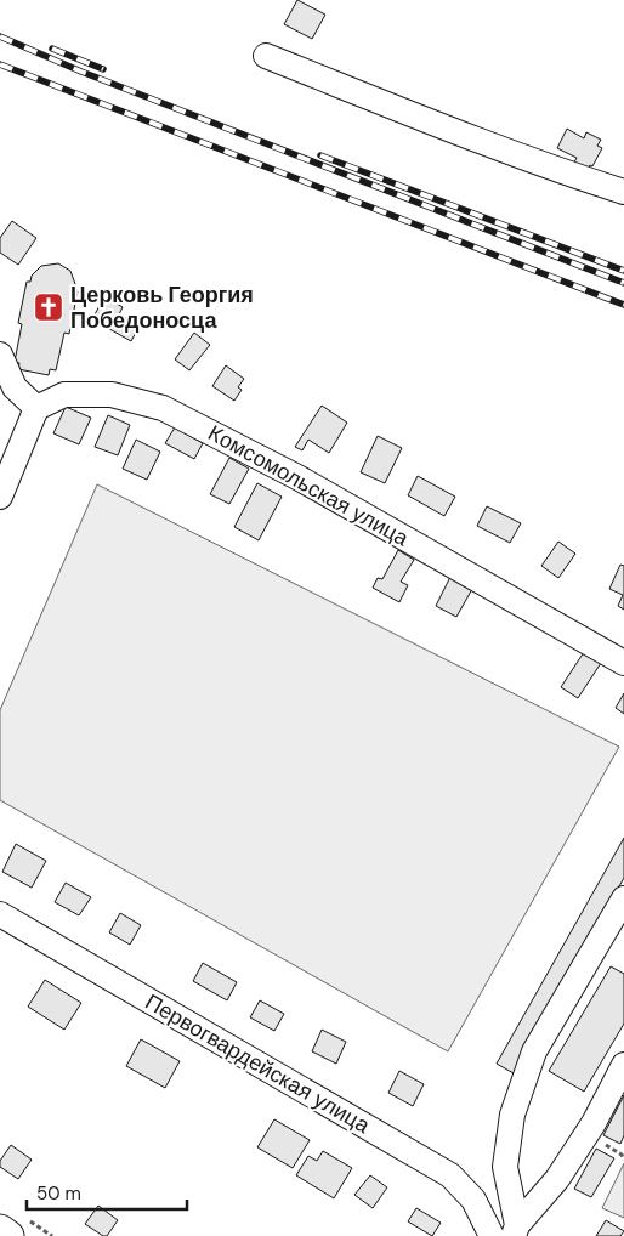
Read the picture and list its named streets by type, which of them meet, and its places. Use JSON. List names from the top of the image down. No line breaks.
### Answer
{"streets":{"street":["Комсомольская улица","Первогвардейская улица"]},"places":{"church":["Церковь Георгия Победоносца"]},"scale_bar":"50 m"}
